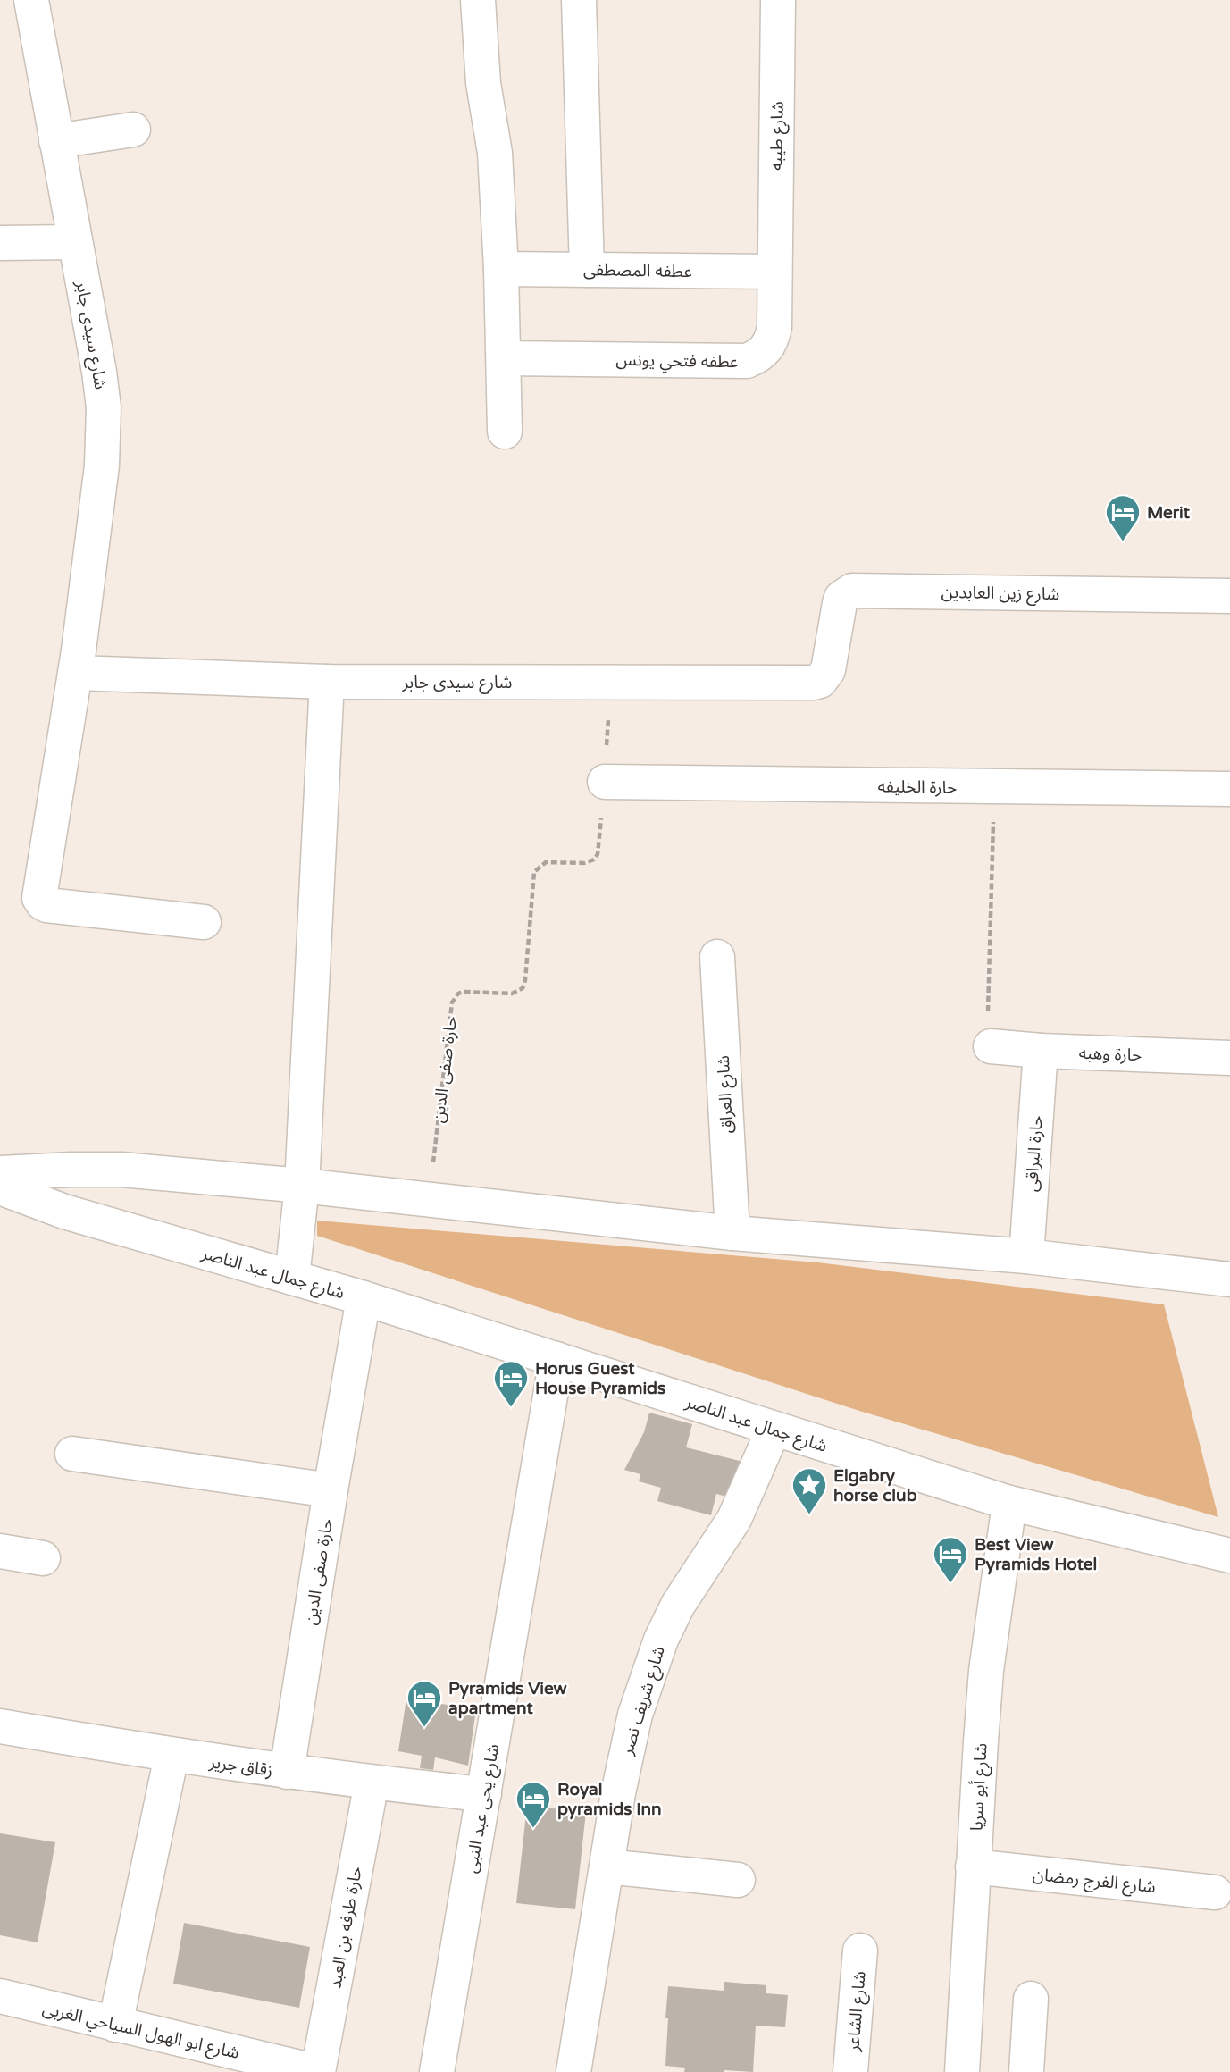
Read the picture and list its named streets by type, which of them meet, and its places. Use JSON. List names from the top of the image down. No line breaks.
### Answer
{"streets":{"street":["شارع طيبه","عطفه المصطفى","شارع سيدى جابر","عطفه فتحي يونس","شارع زين العابدين","حارة الخليفه","حارة وهبه","حارة صفى الدين","شارع العراق","حارة البراقى","شارع جمال عبد الناصر","شارع شريف نصر","زقاق جرير","شارع أبو سريا","شارع يحى عبد النبى","شارع الفرج رمضان","حارة طرفه بن العبد","شارع الشاعر","شارع ابو الهول السياحي الغربى"]},"crossings":[["شارع طيبه","عطفه المصطفى"],["شارع طيبه","عطفه فتحي يونس"],["عطفه المصطفى","عطفه فتحي يونس"],["شارع سيدى جابر","شارع زين العابدين"],["شارع سيدى جابر","حارة صفى الدين"],["حارة الخليفه","حارة صفى الدين"],["حارة وهبه","حارة البراقى"],["حارة صفى الدين","شارع جمال عبد الناصر"],["حارة صفى الدين","زقاق جرير"],["شارع جمال عبد الناصر","شارع شريف نصر"],["شارع جمال عبد الناصر","شارع أبو سريا"],["شارع جمال عبد الناصر","شارع يحى عبد النبى"],["زقاق جرير","شارع يحى عبد النبى"],["زقاق جرير","حارة طرفه بن العبد"],["شارع أبو سريا","شارع الفرج رمضان"],["حارة طرفه بن العبد","شارع ابو الهول السياحي الغربى"]],"places":{"hotel":["Merit","Horus Guest House Pyramids","Best View Pyramids Hotel","Pyramids View apartment","Royal pyramids Inn"],"place":["Elgabry horse club"]}}
